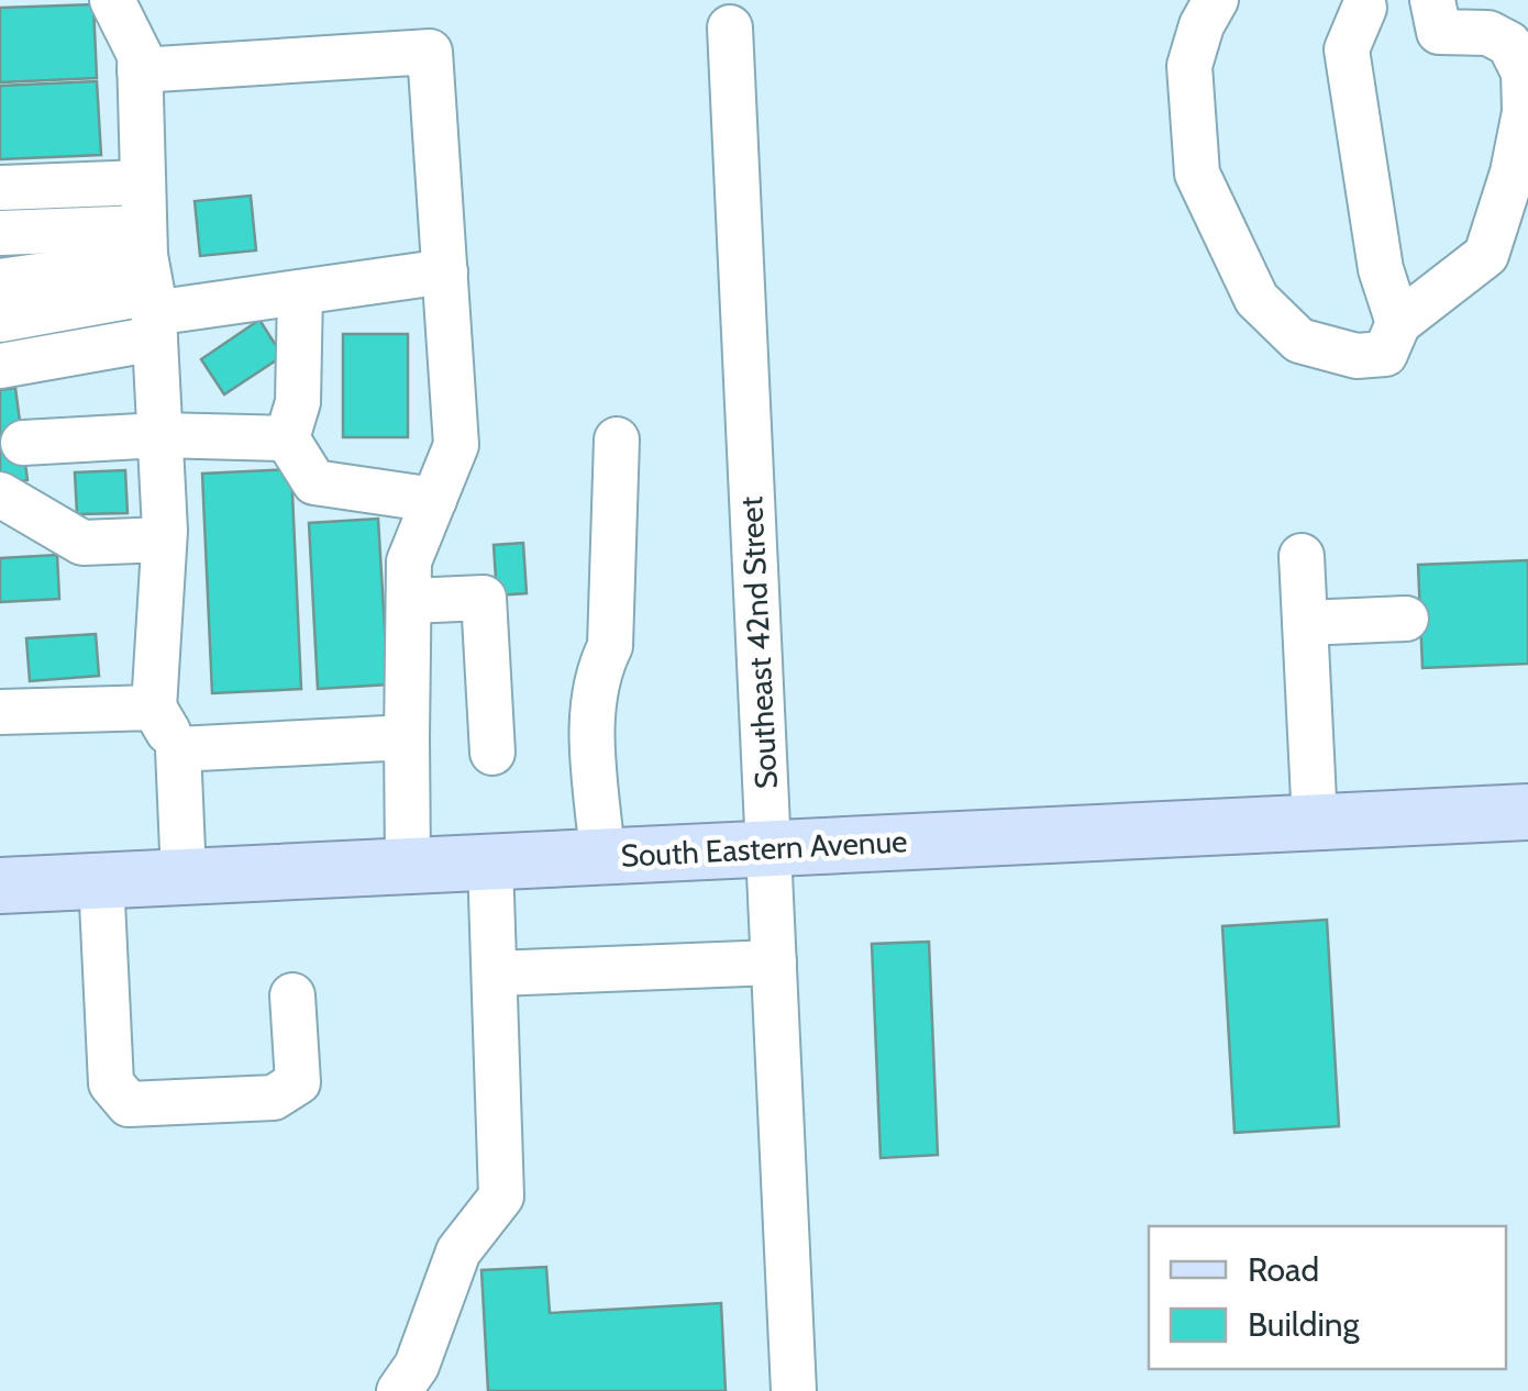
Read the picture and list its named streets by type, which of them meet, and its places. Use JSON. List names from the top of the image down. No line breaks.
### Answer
{"streets":{"main road":["South Eastern Avenue"],"street":["Southeast 42nd Street"]},"crossings":[["Southeast 42nd Street","South Eastern Avenue"]],"legend":["Road","Building"]}
